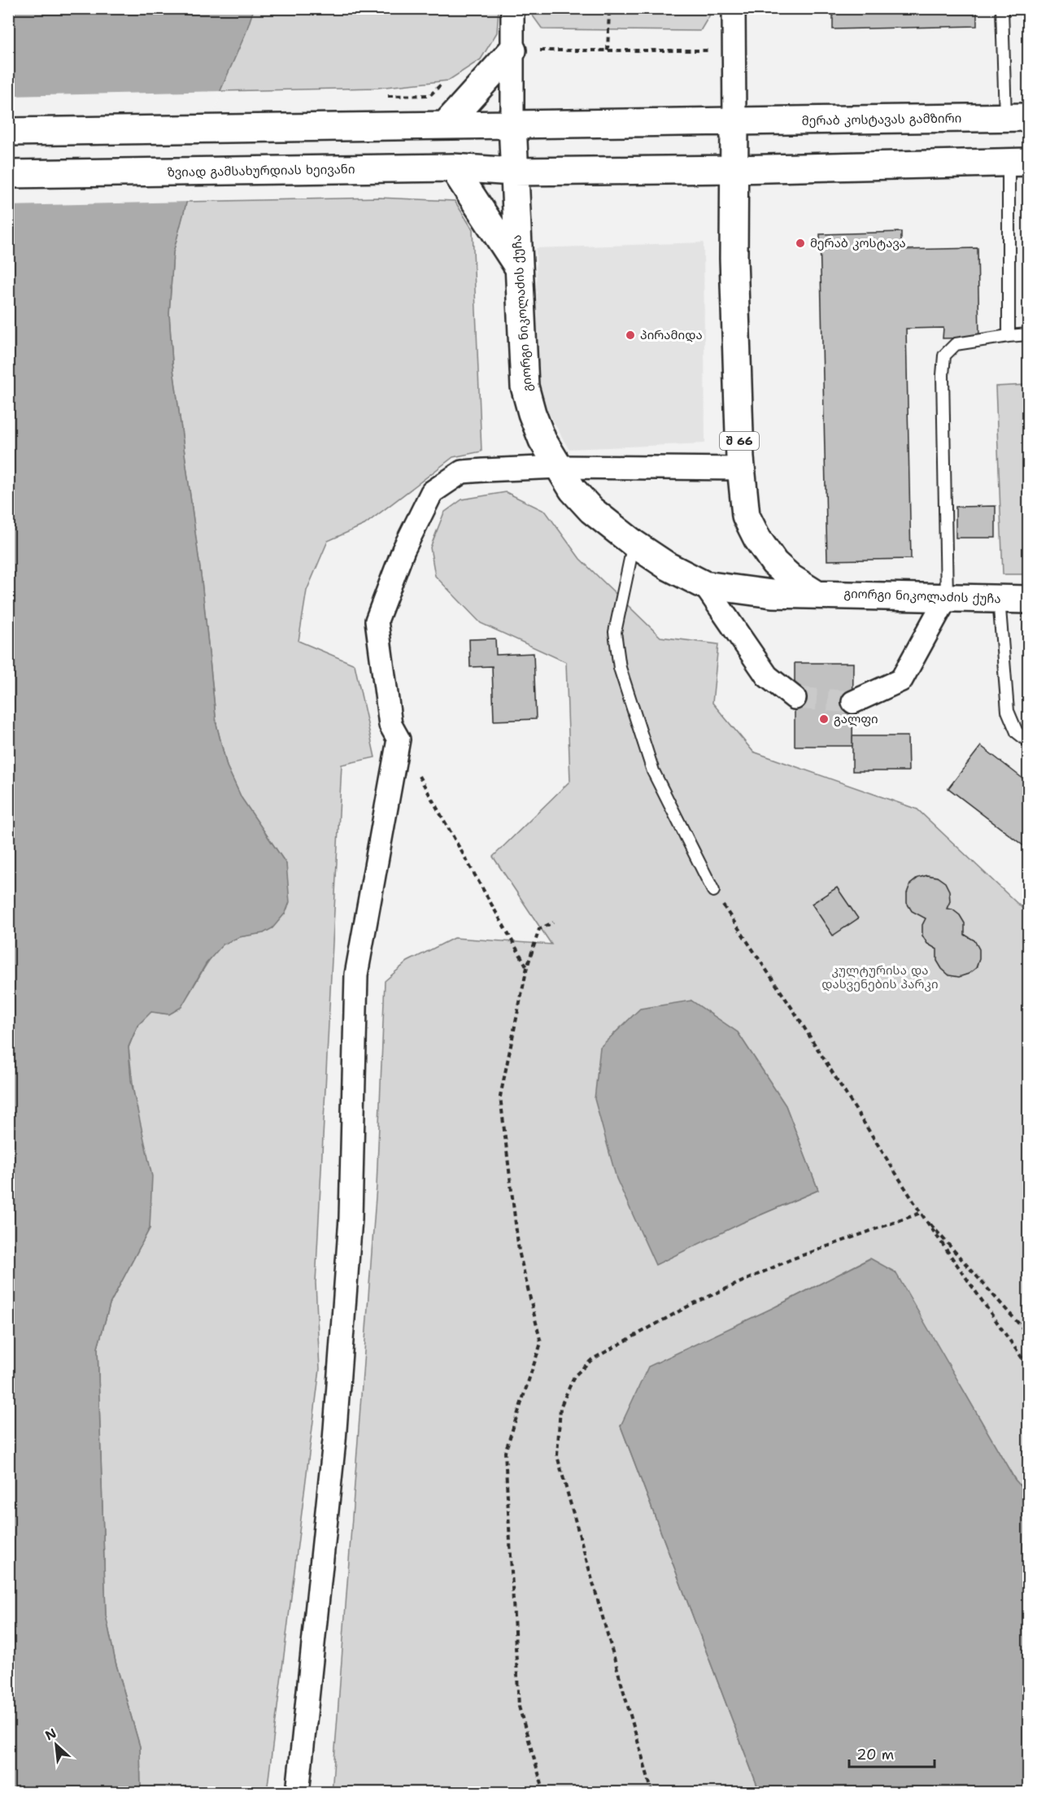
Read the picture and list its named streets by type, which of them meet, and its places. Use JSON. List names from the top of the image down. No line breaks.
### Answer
{"streets":{"main road":["მერაბ კოსტავას გამზირი","ზვიად გამსახურდიას ხეივანი","გიორგი ნიკოლაძის ქუჩა","შ 66"]},"crossings":[["მერაბ კოსტავას გამზირი","გიორგი ნიკოლაძის ქუჩა"],["მერაბ კოსტავას გამზირი","შ 66"],["ზვიად გამსახურდიას ხეივანი","გიორგი ნიკოლაძის ქუჩა"],["ზვიად გამსახურდიას ხეივანი","შ 66"],["გიორგი ნიკოლაძის ქუჩა","შ 66"]],"parks":["კულტურისა და დასვენების პარკი"],"places":["მერაბ კოსტავა","პირამიდა","გალფი"],"scale_bar":"20 m","north":"top left"}
